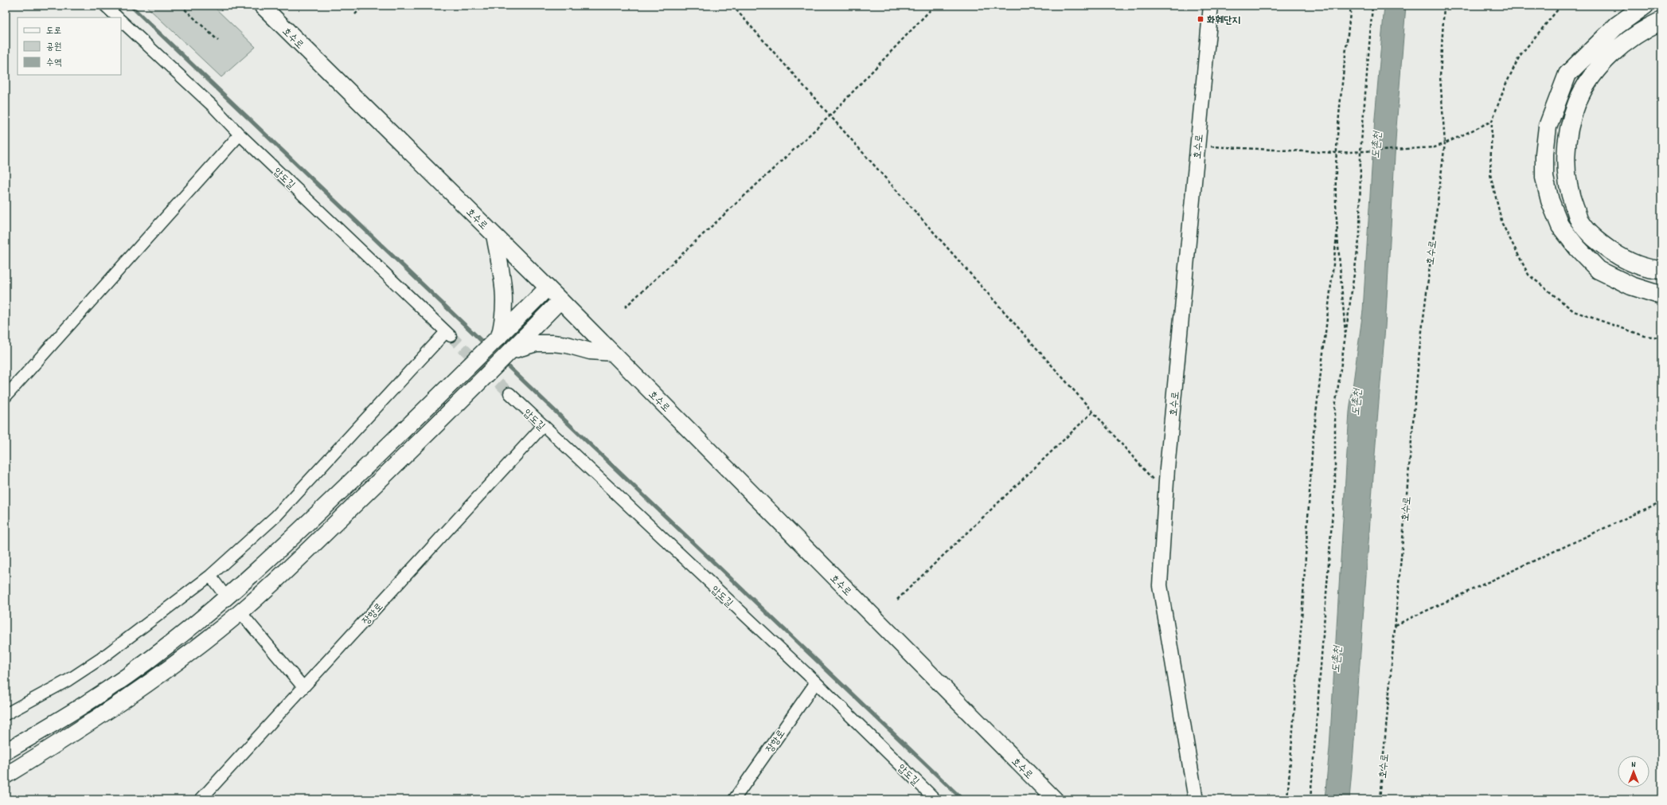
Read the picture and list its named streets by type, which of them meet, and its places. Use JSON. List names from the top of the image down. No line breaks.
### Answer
{"streets":{"main road":["호수로"],"street":["압도길","장항로"]},"crossings":[["압도길","장항로"]],"water":["도촌천"],"places":{"transit":["화훼단지"]},"legend":["도로","공원","수역"],"north":"top"}
